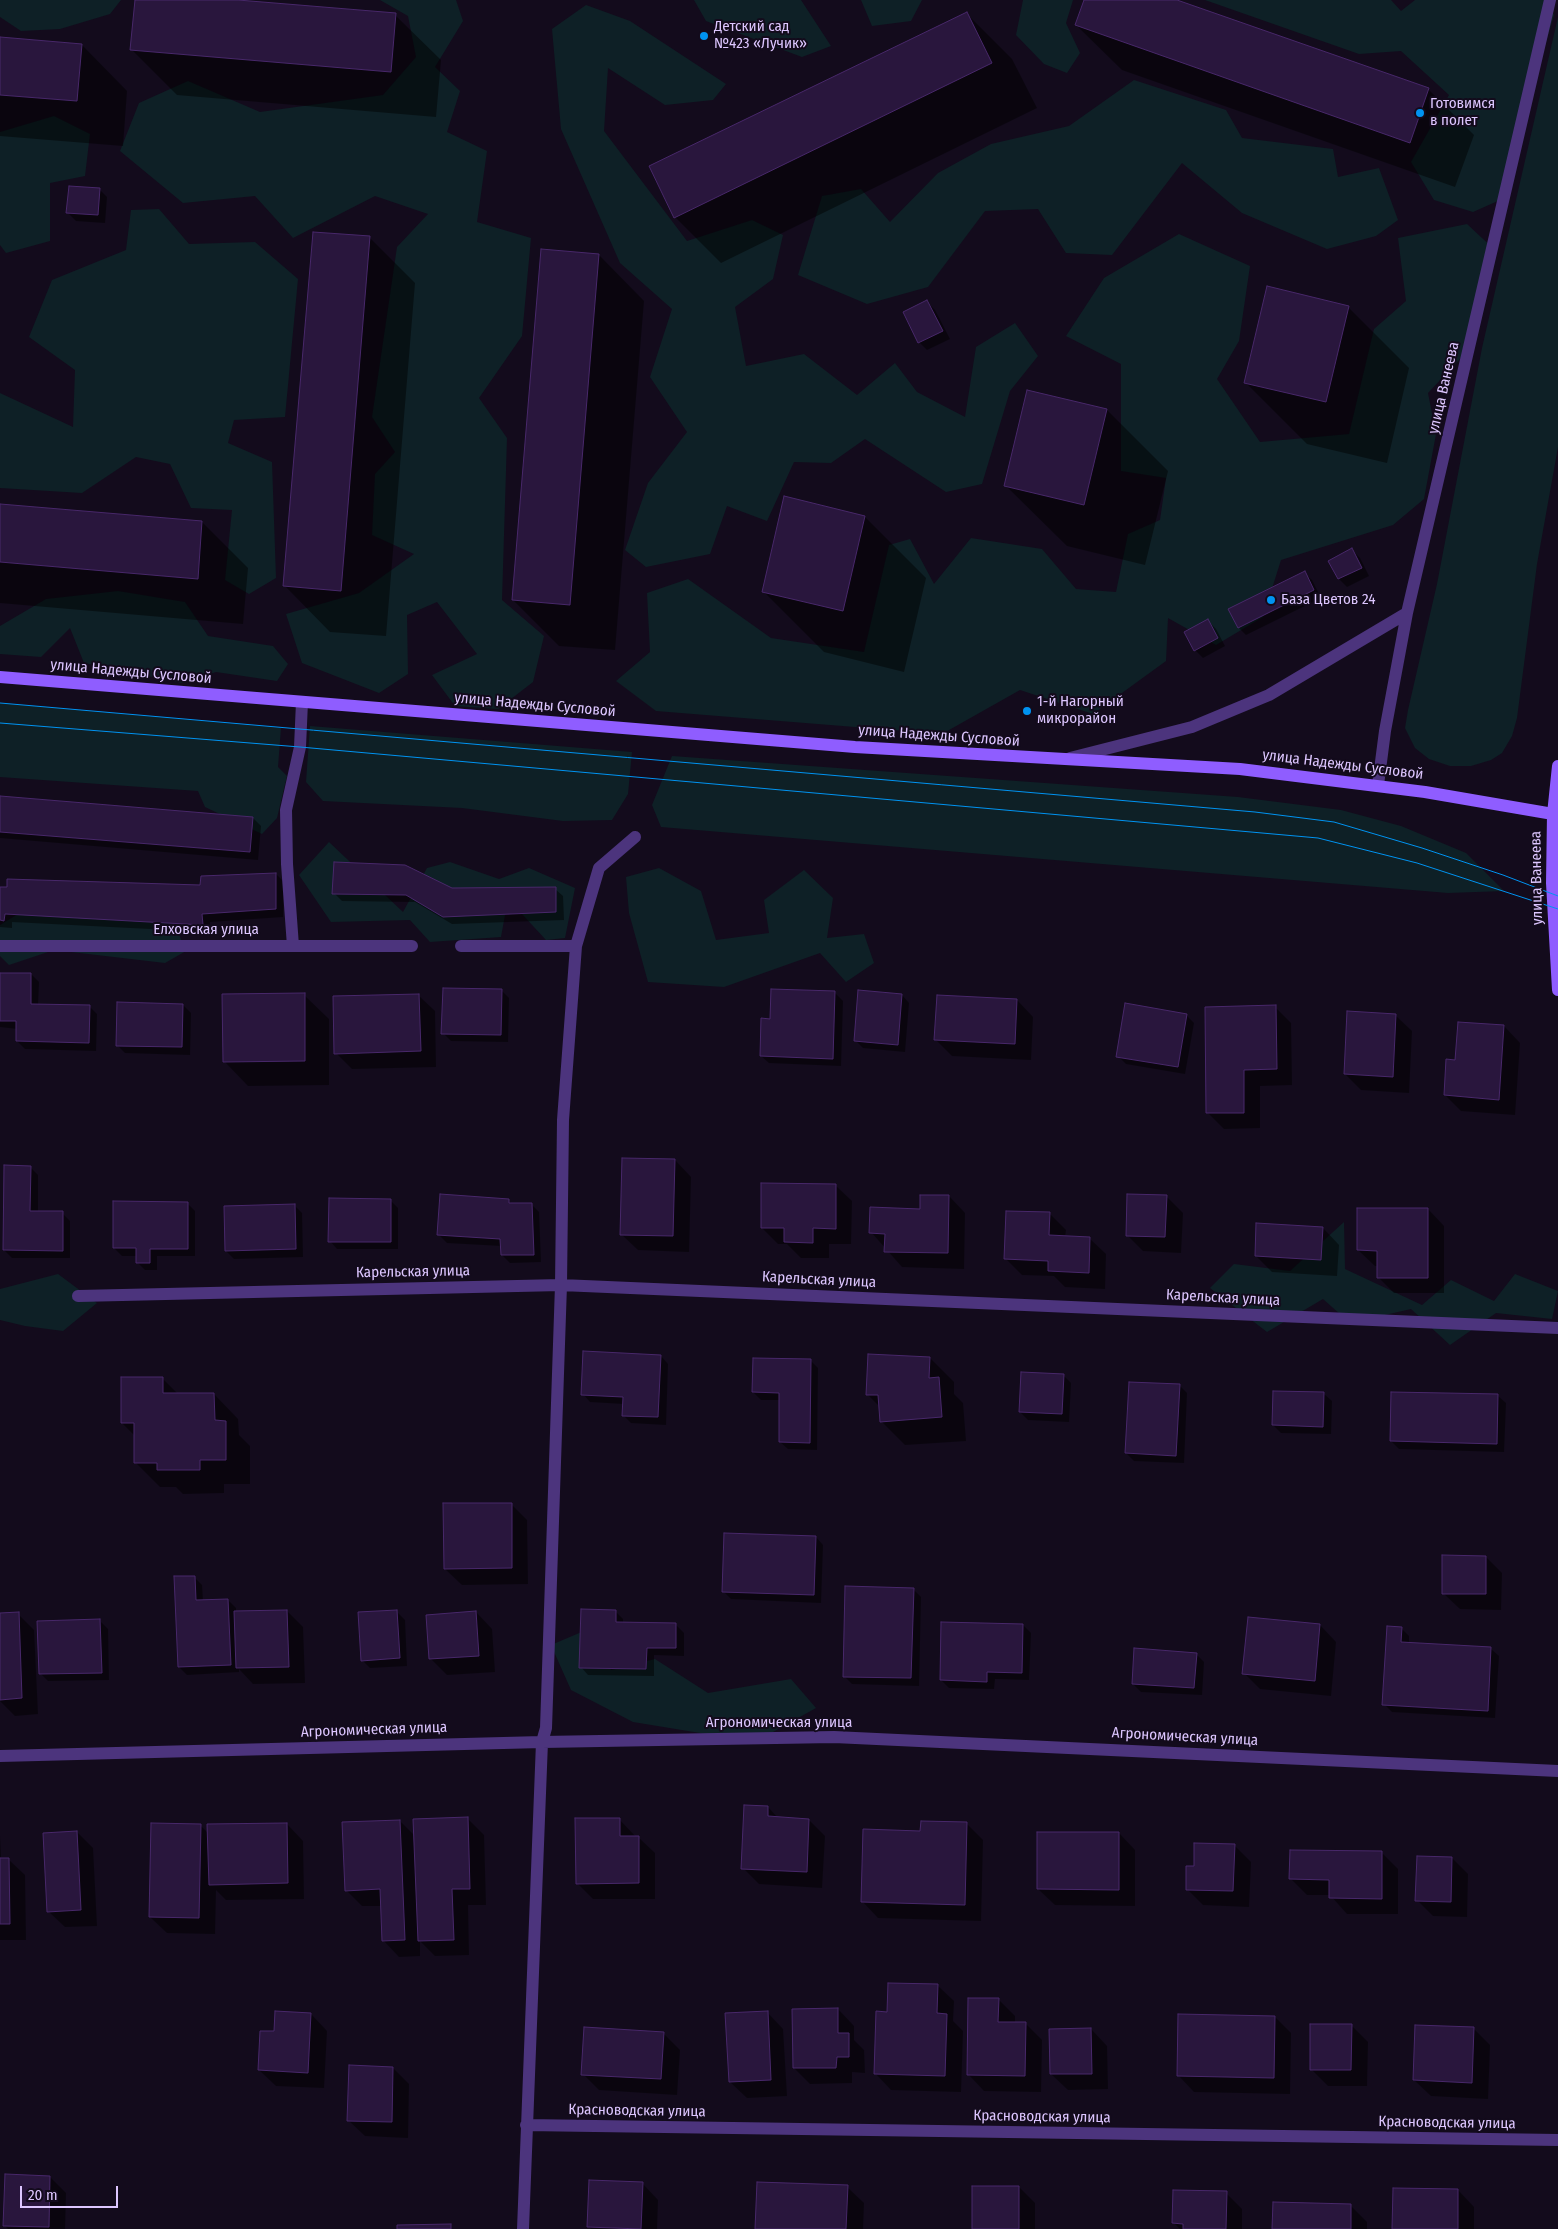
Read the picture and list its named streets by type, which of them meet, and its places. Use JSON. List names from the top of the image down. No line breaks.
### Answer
{"streets":{"main road":["улица Ванеева","улица Надежды Сусловой"],"street":["Елховская улица","Карельская улица","Агрономическая улица","Красноводская улица"]},"crossings":[["улица Ванеева","улица Надежды Сусловой"]],"places":["Детский сад №423 «Лучик»","Готовимся в полет","База Цветов 24","1-й Нагорный микрорайон"],"scale_bar":"20 m"}
